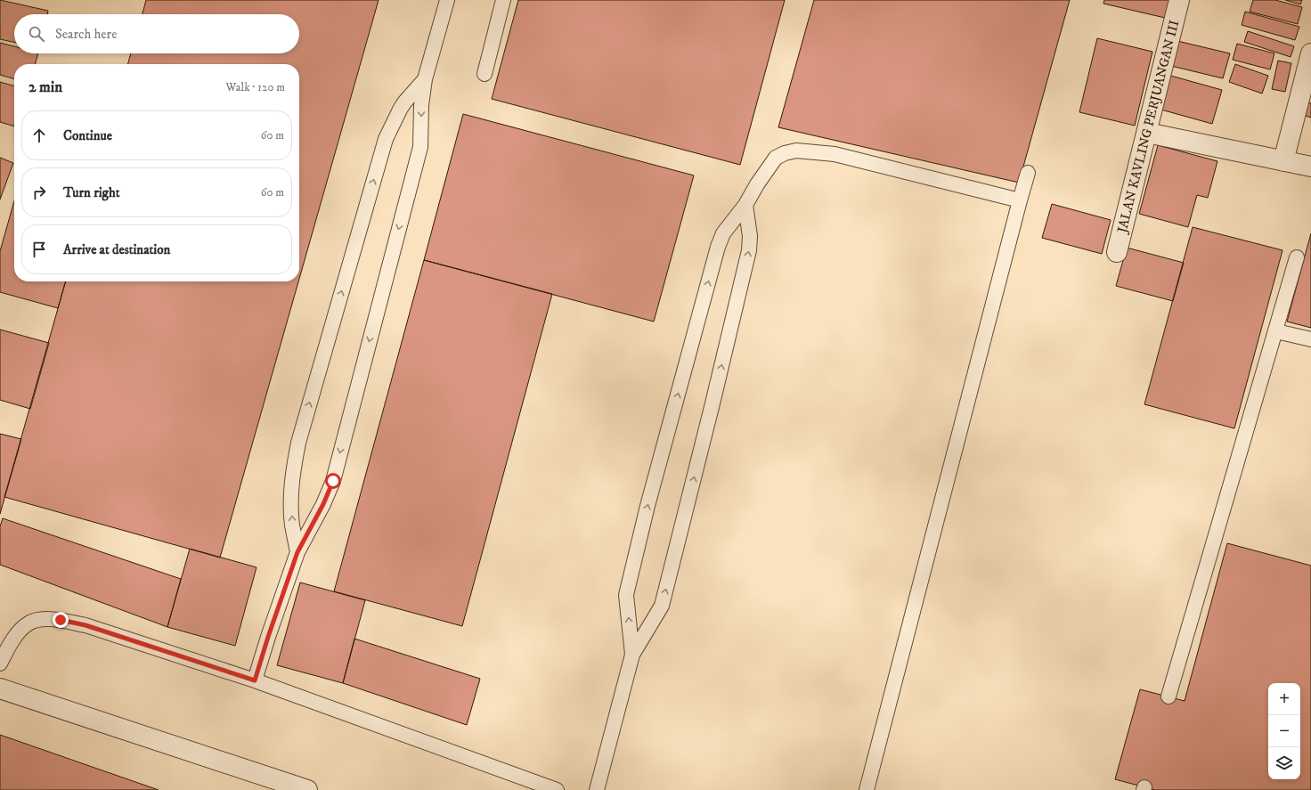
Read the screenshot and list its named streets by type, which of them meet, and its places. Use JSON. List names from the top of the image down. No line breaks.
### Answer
{"streets":{"street":["JALAN KAVLING PERJUANGAN III"]},"page":{"search":"Search here","heading":["2 min","Walk · 120 m"],"list":[["Continue","60 m"],["Turn right","60 m"],"Arrive at destination"],"map_buttons":["+","−"]}}
